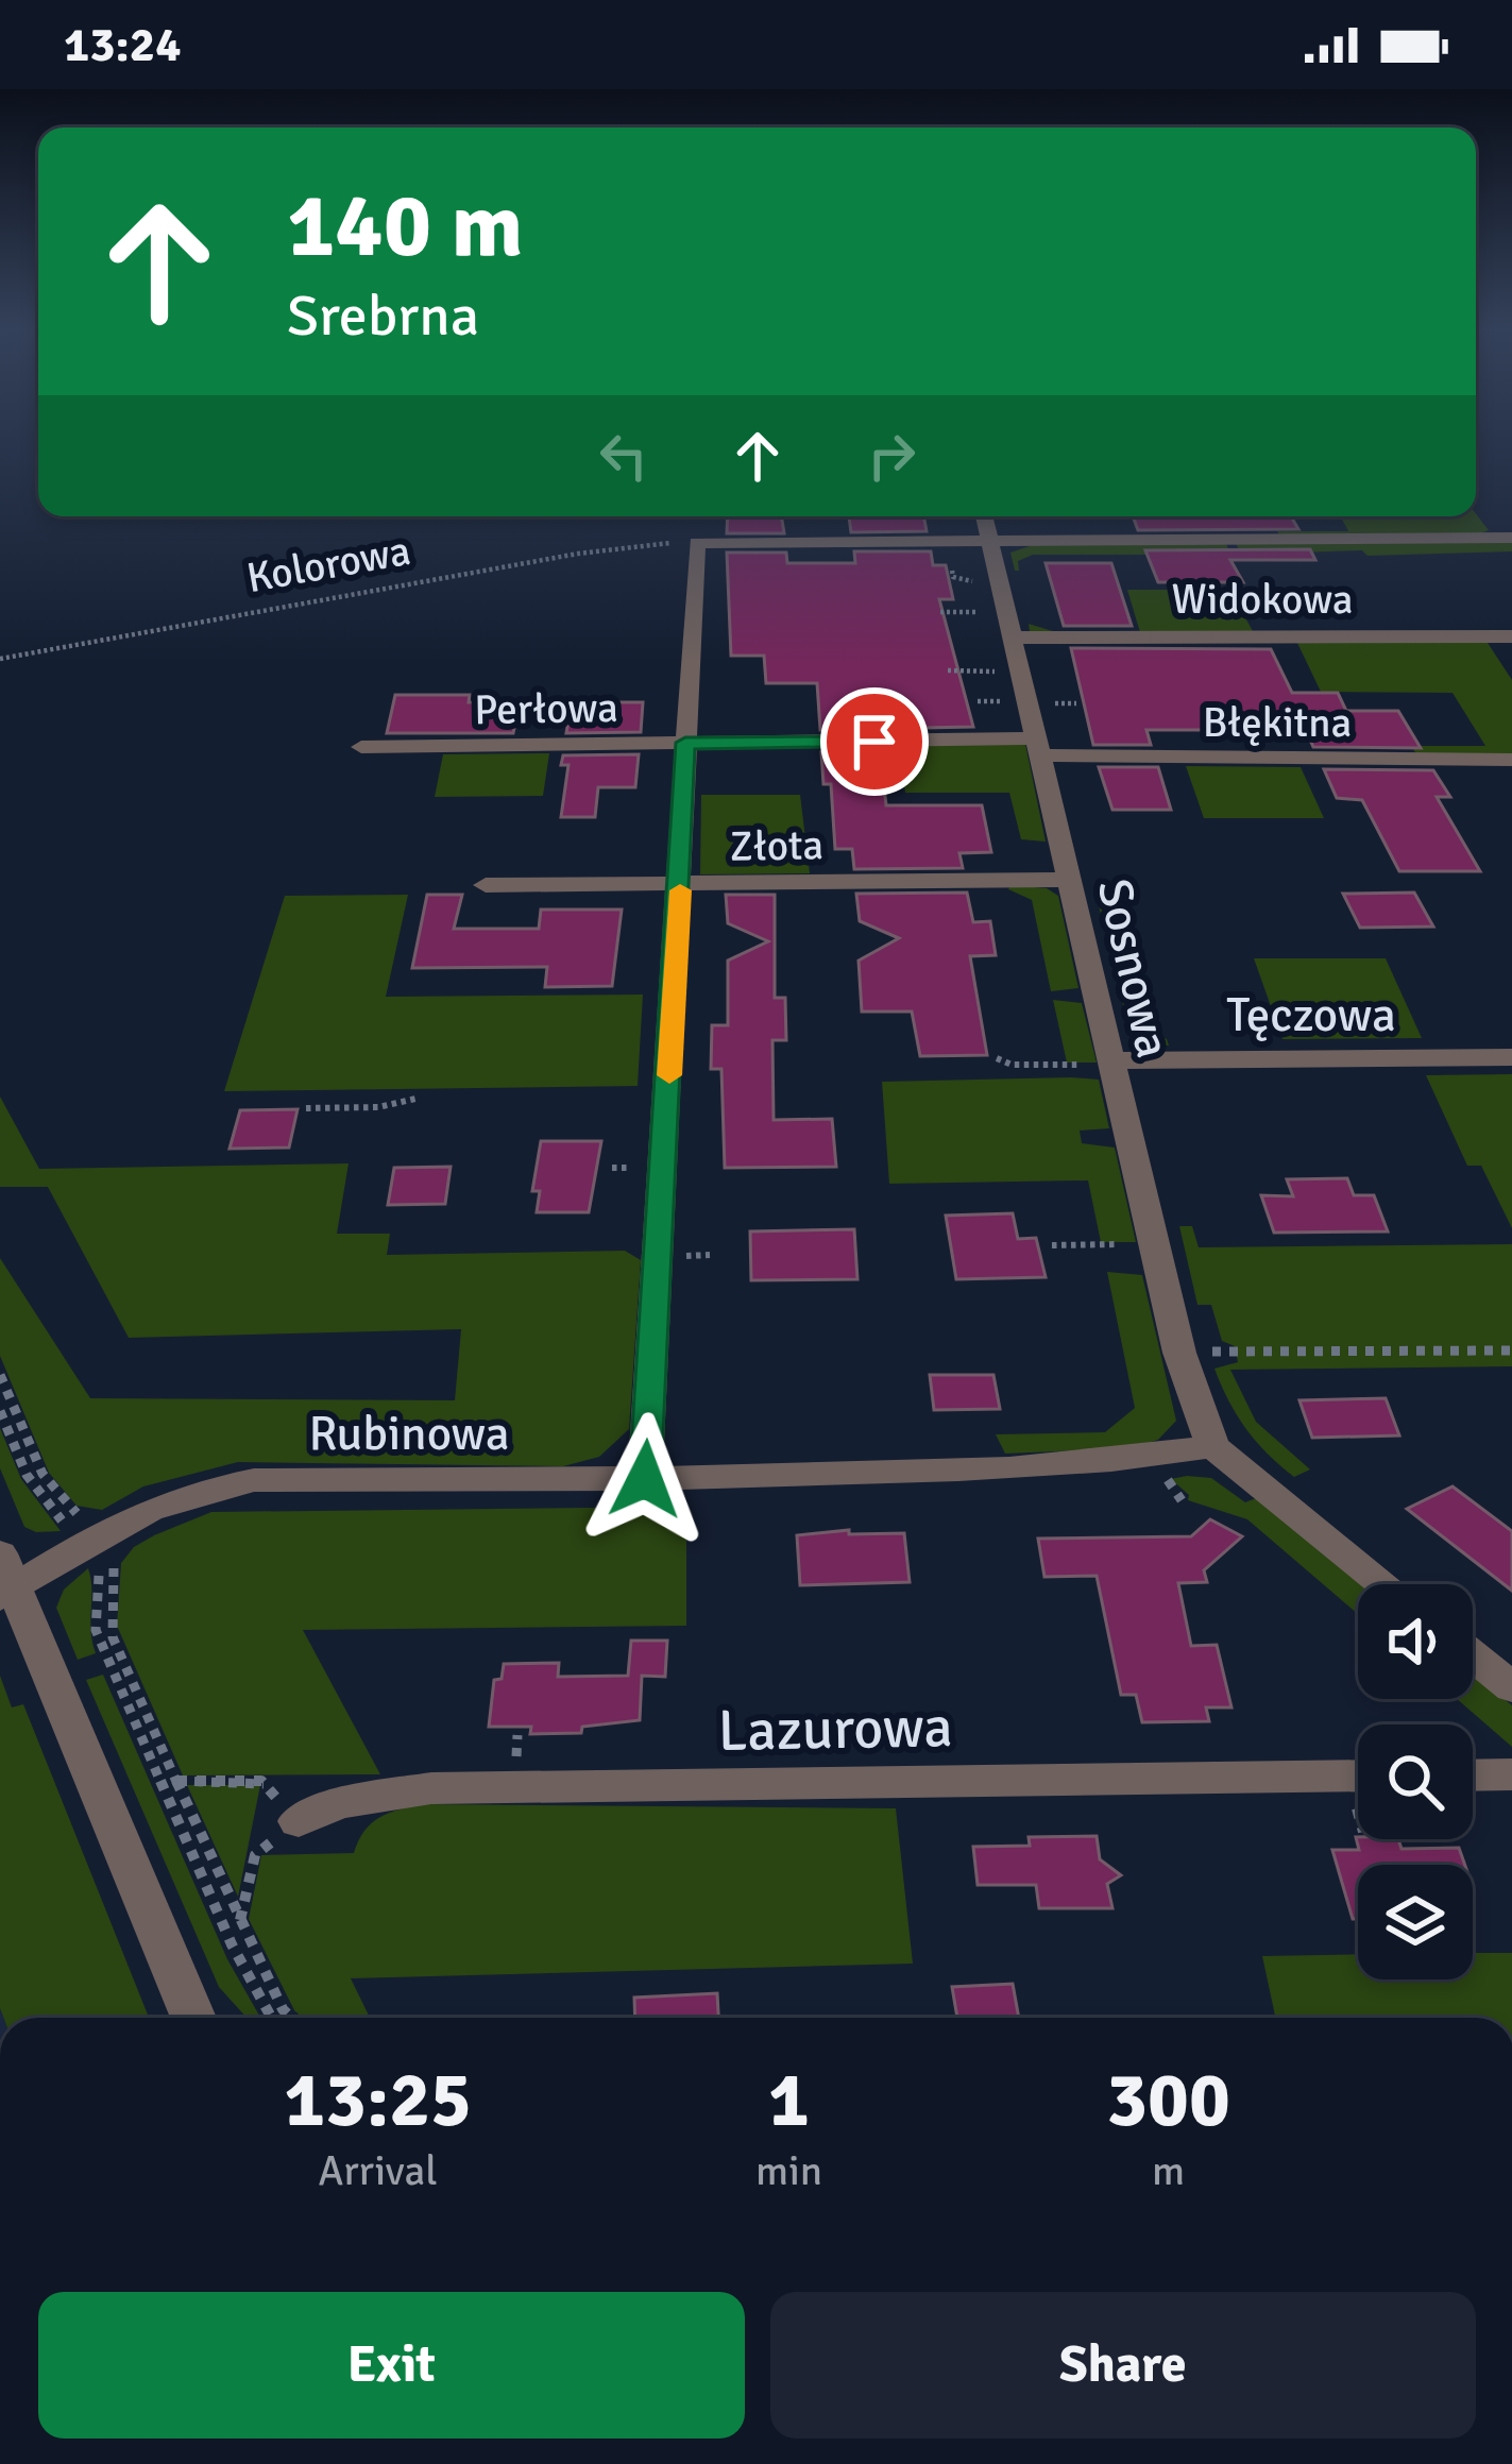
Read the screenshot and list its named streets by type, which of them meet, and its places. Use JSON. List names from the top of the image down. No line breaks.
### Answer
{"streets":{"street":["Widokowa","Perłowa","Błękitna","Złota","Sosnowa","Tęczowa","Rubinowa","Lazurowa"],"path":["Kolorowa"]},"crossings":[["Widokowa","Sosnowa"],["Perłowa","Błękitna"],["Perłowa","Sosnowa"],["Błękitna","Sosnowa"],["Złota","Sosnowa"],["Sosnowa","Tęczowa"],["Sosnowa","Rubinowa"]],"page":{"status":"13:24","turn":["140 m","Srebrna"],"eta":["13:25","Arrival","1","min","300","m"],"buttons":["Exit","Share"]}}
